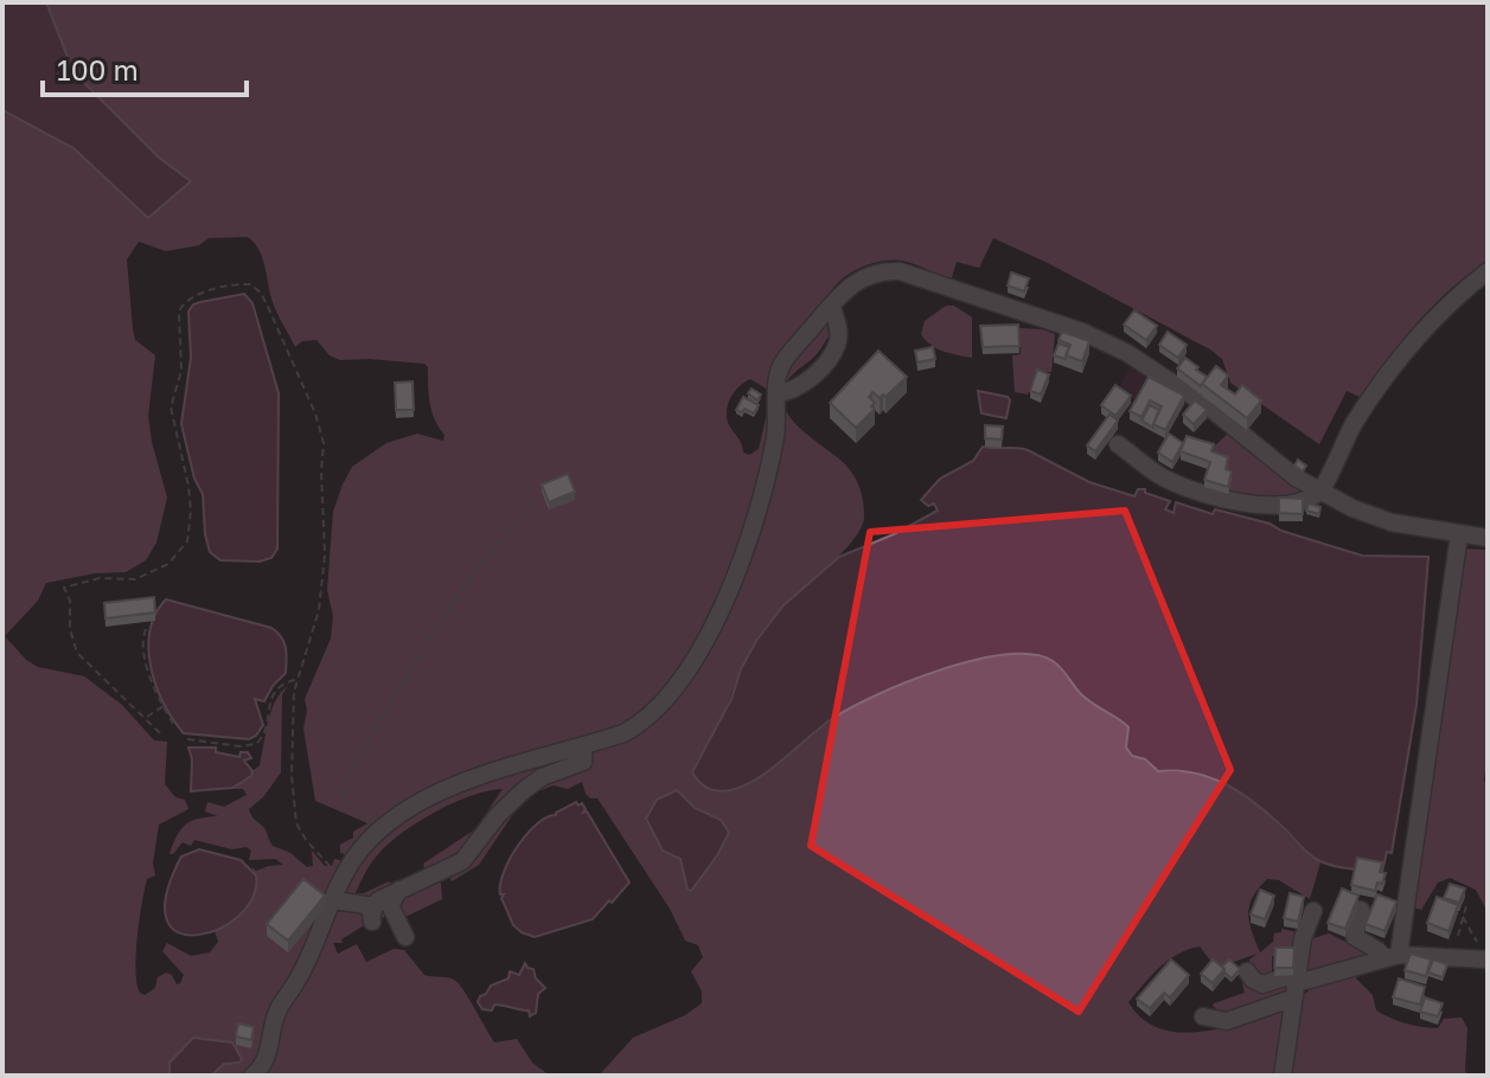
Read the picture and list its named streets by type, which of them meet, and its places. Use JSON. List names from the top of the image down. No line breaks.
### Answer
{"scale_bar":"100 m"}
